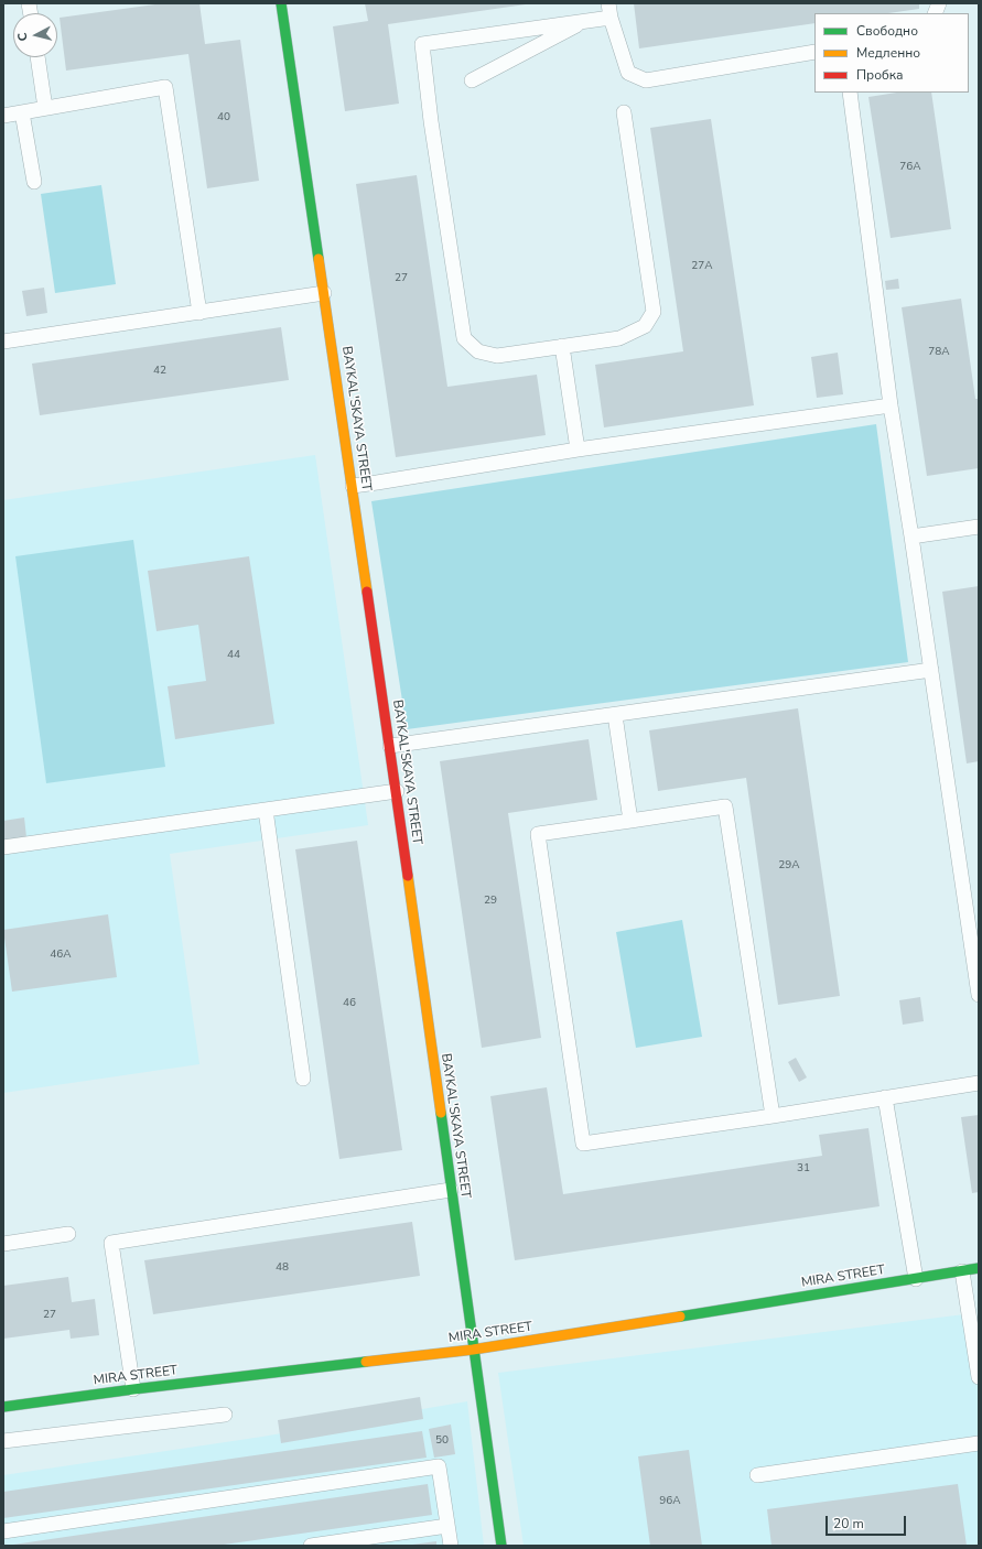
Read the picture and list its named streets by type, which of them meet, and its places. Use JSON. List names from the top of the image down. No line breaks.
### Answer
{"streets":{"street":["BAYKAL'SKAYA STREET","MIRA STREET"]},"crossings":[["BAYKAL'SKAYA STREET","MIRA STREET"]],"house_numbers":["40","76А","27А","27","78А","42","44","29А","29","46А","46","31","48","27","50","96А"],"legend":["Свободно","Медленно","Пробка"],"scale_bar":"20 m","north":"left"}
